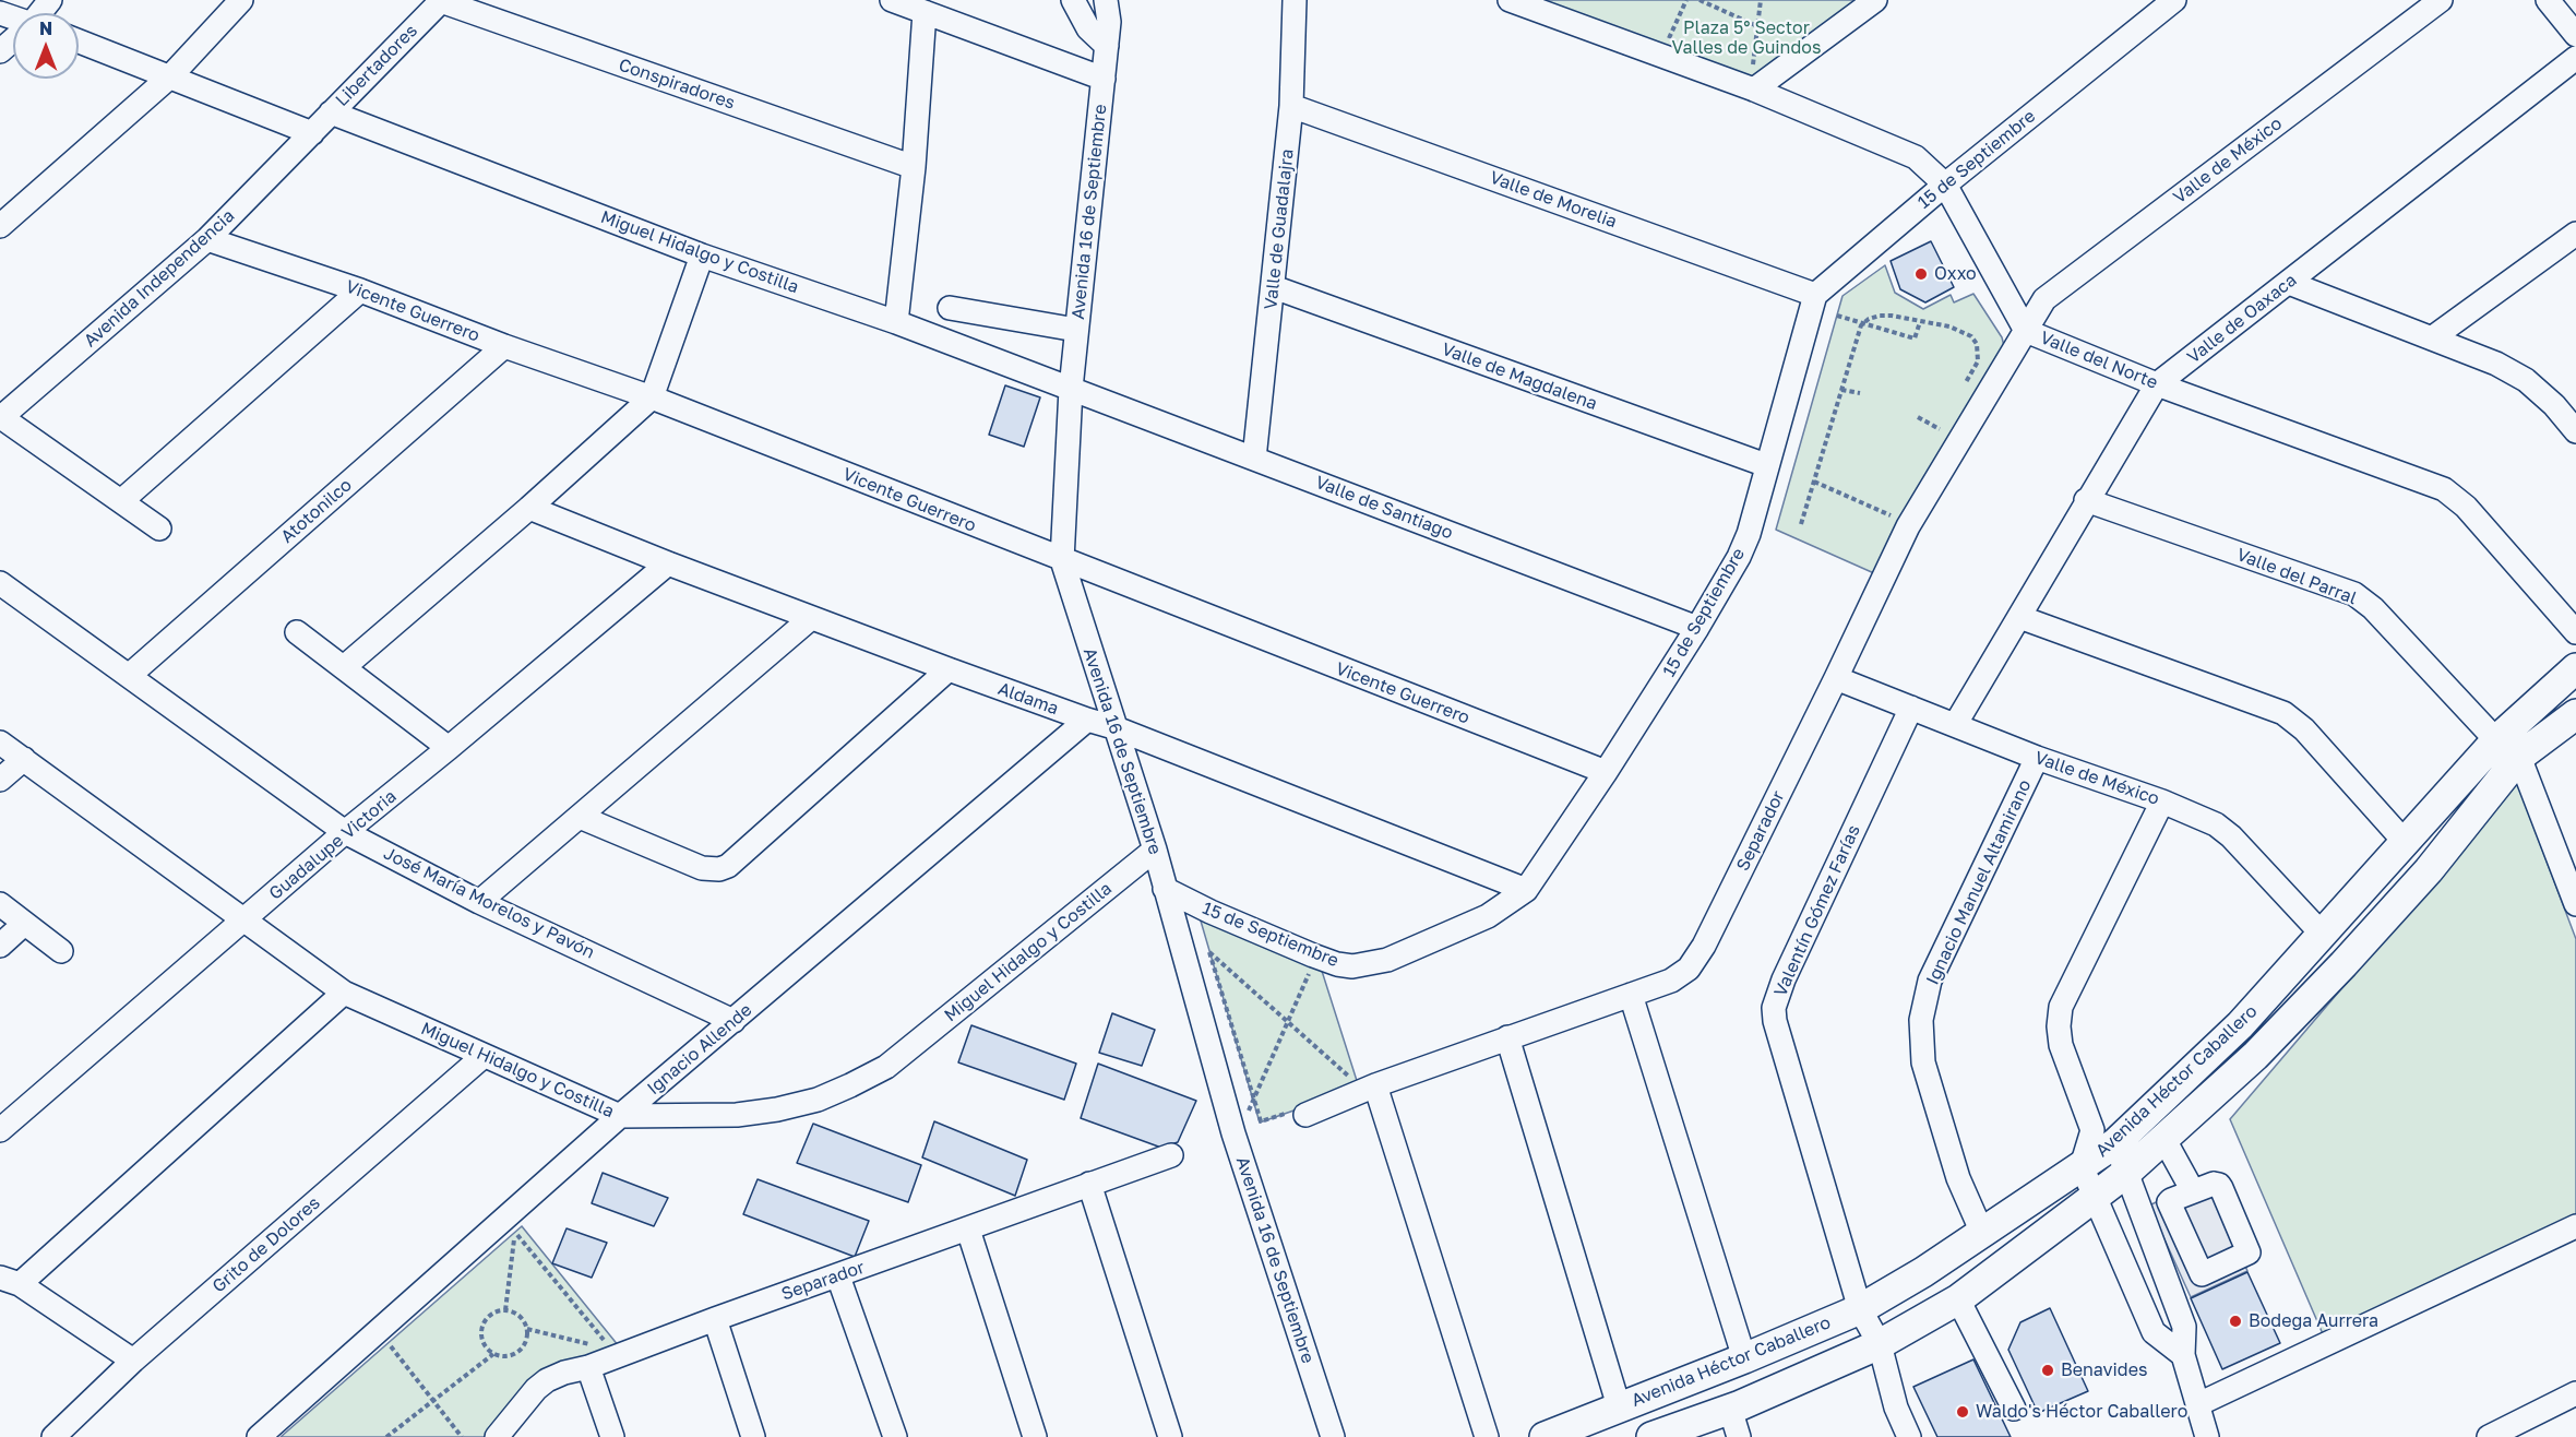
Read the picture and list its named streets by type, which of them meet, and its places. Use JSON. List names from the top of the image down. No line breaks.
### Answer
{"streets":{"main road":["Avenida Héctor Caballero"],"street":["Libertadores","Conspiradores","15 de Septiembre","Valle de México","Valle de Morelia","Avenida 16 de Septiembre","Valle de Guadalajra","Miguel Hidalgo y Costilla","Avenida Independencia","Vicente Guerrero","Valle de Oaxaca","Valle del Norte","Valle de Magdalena","Valle de Santiago","Atotonilco","Valle del Parral","Aldama","Separador","Guadalupe Victoria","Ignacio Manuel Altamirano","José María Morelos y Pavón","Valentín Gómez Farías","Ignacio Allende","Grito de Dolores"]},"crossings":[["Libertadores","Conspiradores"],["Libertadores","Miguel Hidalgo y Costilla"],["Libertadores","Avenida Independencia"],["15 de Septiembre","Valle de Morelia"],["15 de Septiembre","Avenida 16 de Septiembre"],["15 de Septiembre","Vicente Guerrero"],["15 de Septiembre","Valle del Norte"],["15 de Septiembre","Valle de Magdalena"],["15 de Septiembre","Valle de Santiago"],["15 de Septiembre","Aldama"],["Valle de México","Valle de Oaxaca"],["Valle de México","Valle del Norte"],["Valle de México","Separador"],["Valle de México","Ignacio Manuel Altamirano"],["Valle de México","Valentín Gómez Farías"],["Valle de México","Avenida Héctor Caballero"],["Valle de Morelia","Valle de Guadalajra"],["Avenida 16 de Septiembre","Miguel Hidalgo y Costilla"],["Avenida 16 de Septiembre","Vicente Guerrero"],["Avenida 16 de Septiembre","Valle de Santiago"],["Avenida 16 de Septiembre","Aldama"],["Valle de Guadalajra","Valle de Magdalena"],["Valle de Guadalajra","Valle de Santiago"],["Miguel Hidalgo y Costilla","Valle de Santiago"],["Miguel Hidalgo y Costilla","Guadalupe Victoria"],["Miguel Hidalgo y Costilla","Ignacio Allende"],["Miguel Hidalgo y Costilla","Grito de Dolores"],["Avenida Independencia","Vicente Guerrero"],["Vicente Guerrero","Atotonilco"],["Valle de Oaxaca","Valle del Norte"],["Valle de Oaxaca","Valle del Parral"],["Valle del Norte","Separador"],["Atotonilco","José María Morelos y Pavón"],["Valle del Parral","Avenida Héctor Caballero"],["Aldama","Guadalupe Victoria"],["Aldama","Ignacio Allende"],["Guadalupe Victoria","José María Morelos y Pavón"],["Ignacio Manuel Altamirano","Avenida Héctor Caballero"],["José María Morelos y Pavón","Ignacio Allende"],["Valentín Gómez Farías","Avenida Héctor Caballero"]],"parks":["Plaza 5° Sector Valles de Guindos"],"places":["Oxxo","Bodega Aurrera","Benavides","Waldo's Héctor Caballero"],"north":"top"}
